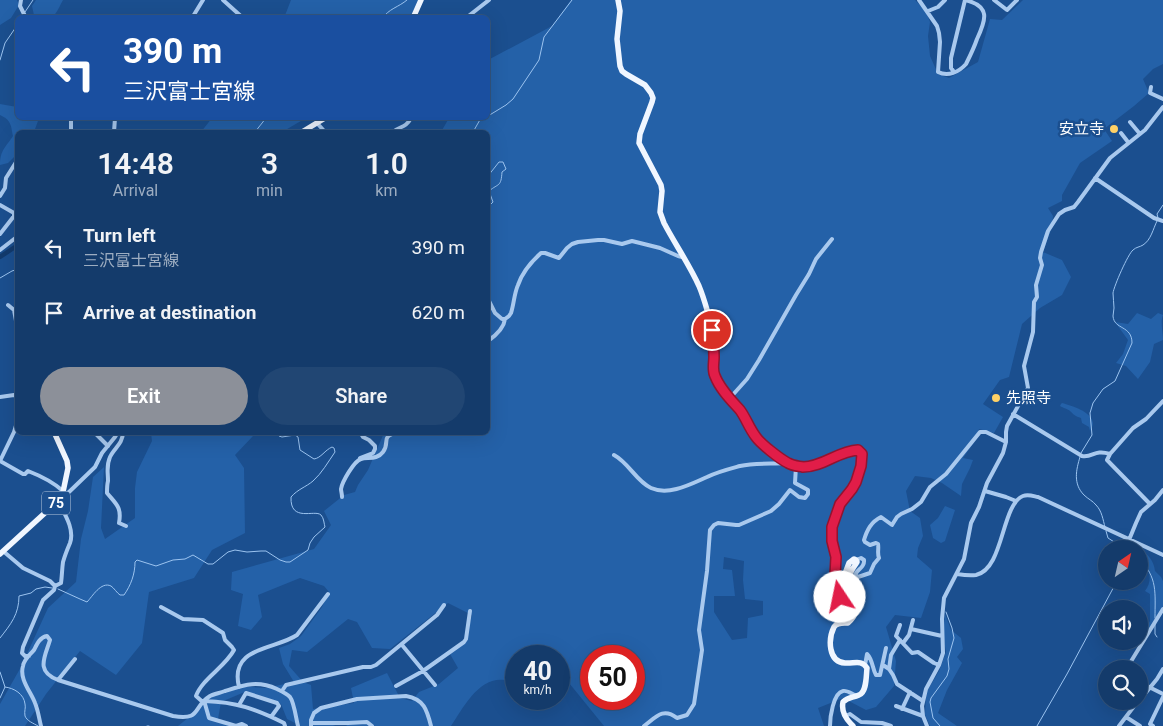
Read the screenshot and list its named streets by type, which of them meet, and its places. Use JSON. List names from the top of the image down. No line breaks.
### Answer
{"streets":{"main road":["75"]},"places":["安立寺","先照寺"],"north":"top right","page":{"turn":["390 m","三沢富士宮線"],"eta":["14:48","Arrival","3","min","1.0","km"],"list":[{"name":"Turn left","note":"三沢富士宮線","value":"390 m"},{"name":"Arrive at destination","value":"620 m"}],"buttons":["Exit","Share"],"speed":"40 km/h","limit":"50"}}
